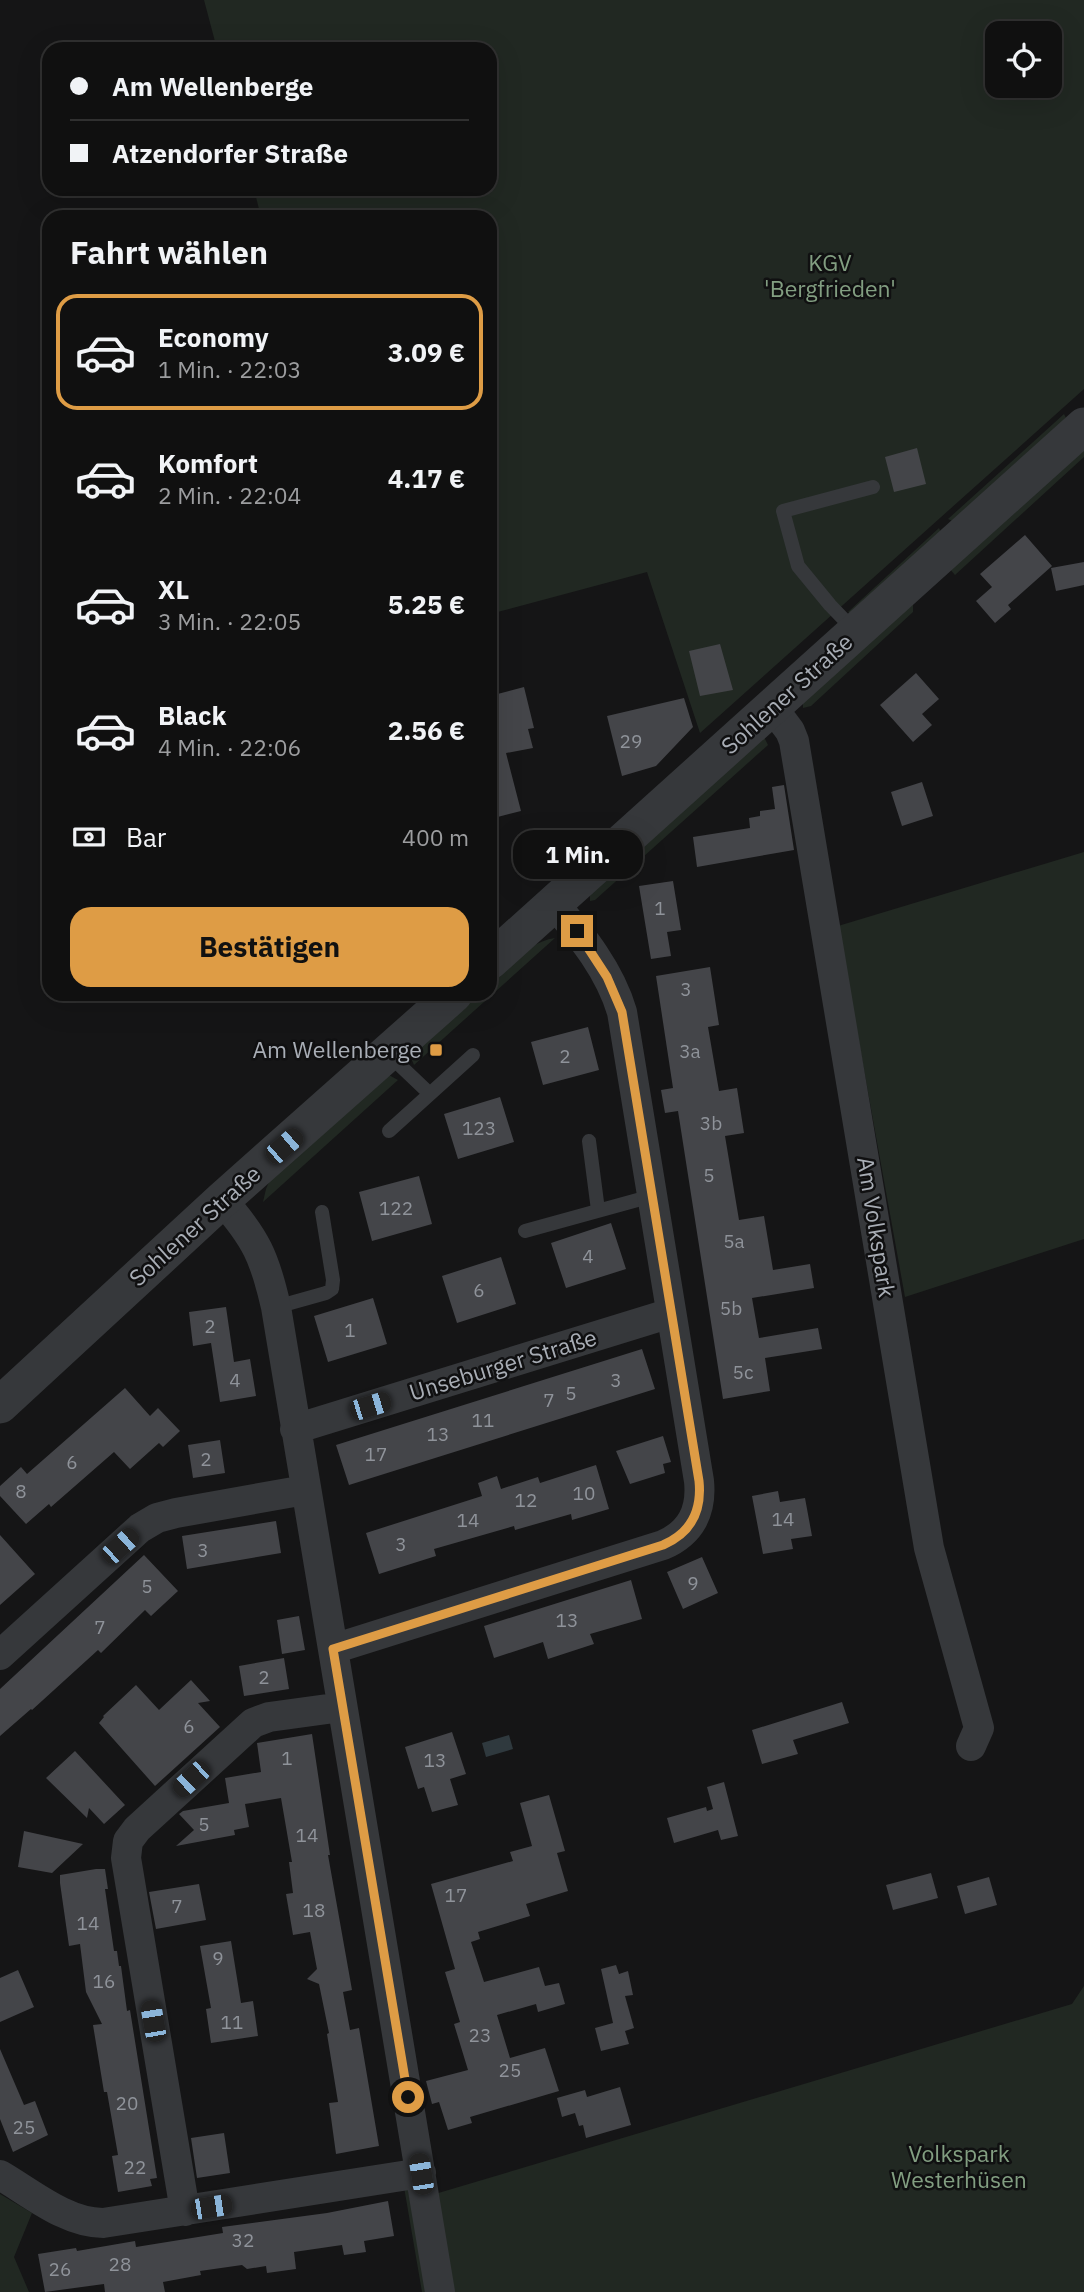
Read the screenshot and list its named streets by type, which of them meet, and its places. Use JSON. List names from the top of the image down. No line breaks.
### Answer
{"streets":{"street":["Sohlener Straße","Am Volkspark","Unseburger Straße"]},"crossings":[["Sohlener Straße","Am Volkspark"]],"parks":["KGV 'Bergfrieden'","Volkspark Westerhüsen"],"places":{"transit":["Am Wellenberge"]},"house_numbers":["29","1","3","3a","2","3b","123","5","122","5a","4","6","5b","2","1","5c","4","3","5","7","11","13","17","2","6","8","10","12","14","14","3","3","9","5","13","7","2","6","1","13","5","14","17","7","18","14","9","16","11","23","25","20","25","22","32","28","26"],"page":{"banner":["Am Wellenberge","Atzendorfer Straße"],"heading":"Fahrt wählen","list":[{"name":"Economy","note":"1 Min. · 22:03","value":"3.09 €"},{"name":"Komfort","note":"2 Min. · 22:04","value":"4.17 €"},{"name":"XL","note":"3 Min. · 22:05","value":"5.25 €"},{"name":"Black","note":"4 Min. · 22:06","value":"2.56 €"}],"pay":["Bar","400 m"],"bubble":"1 Min.","buttons":"Bestätigen"}}
